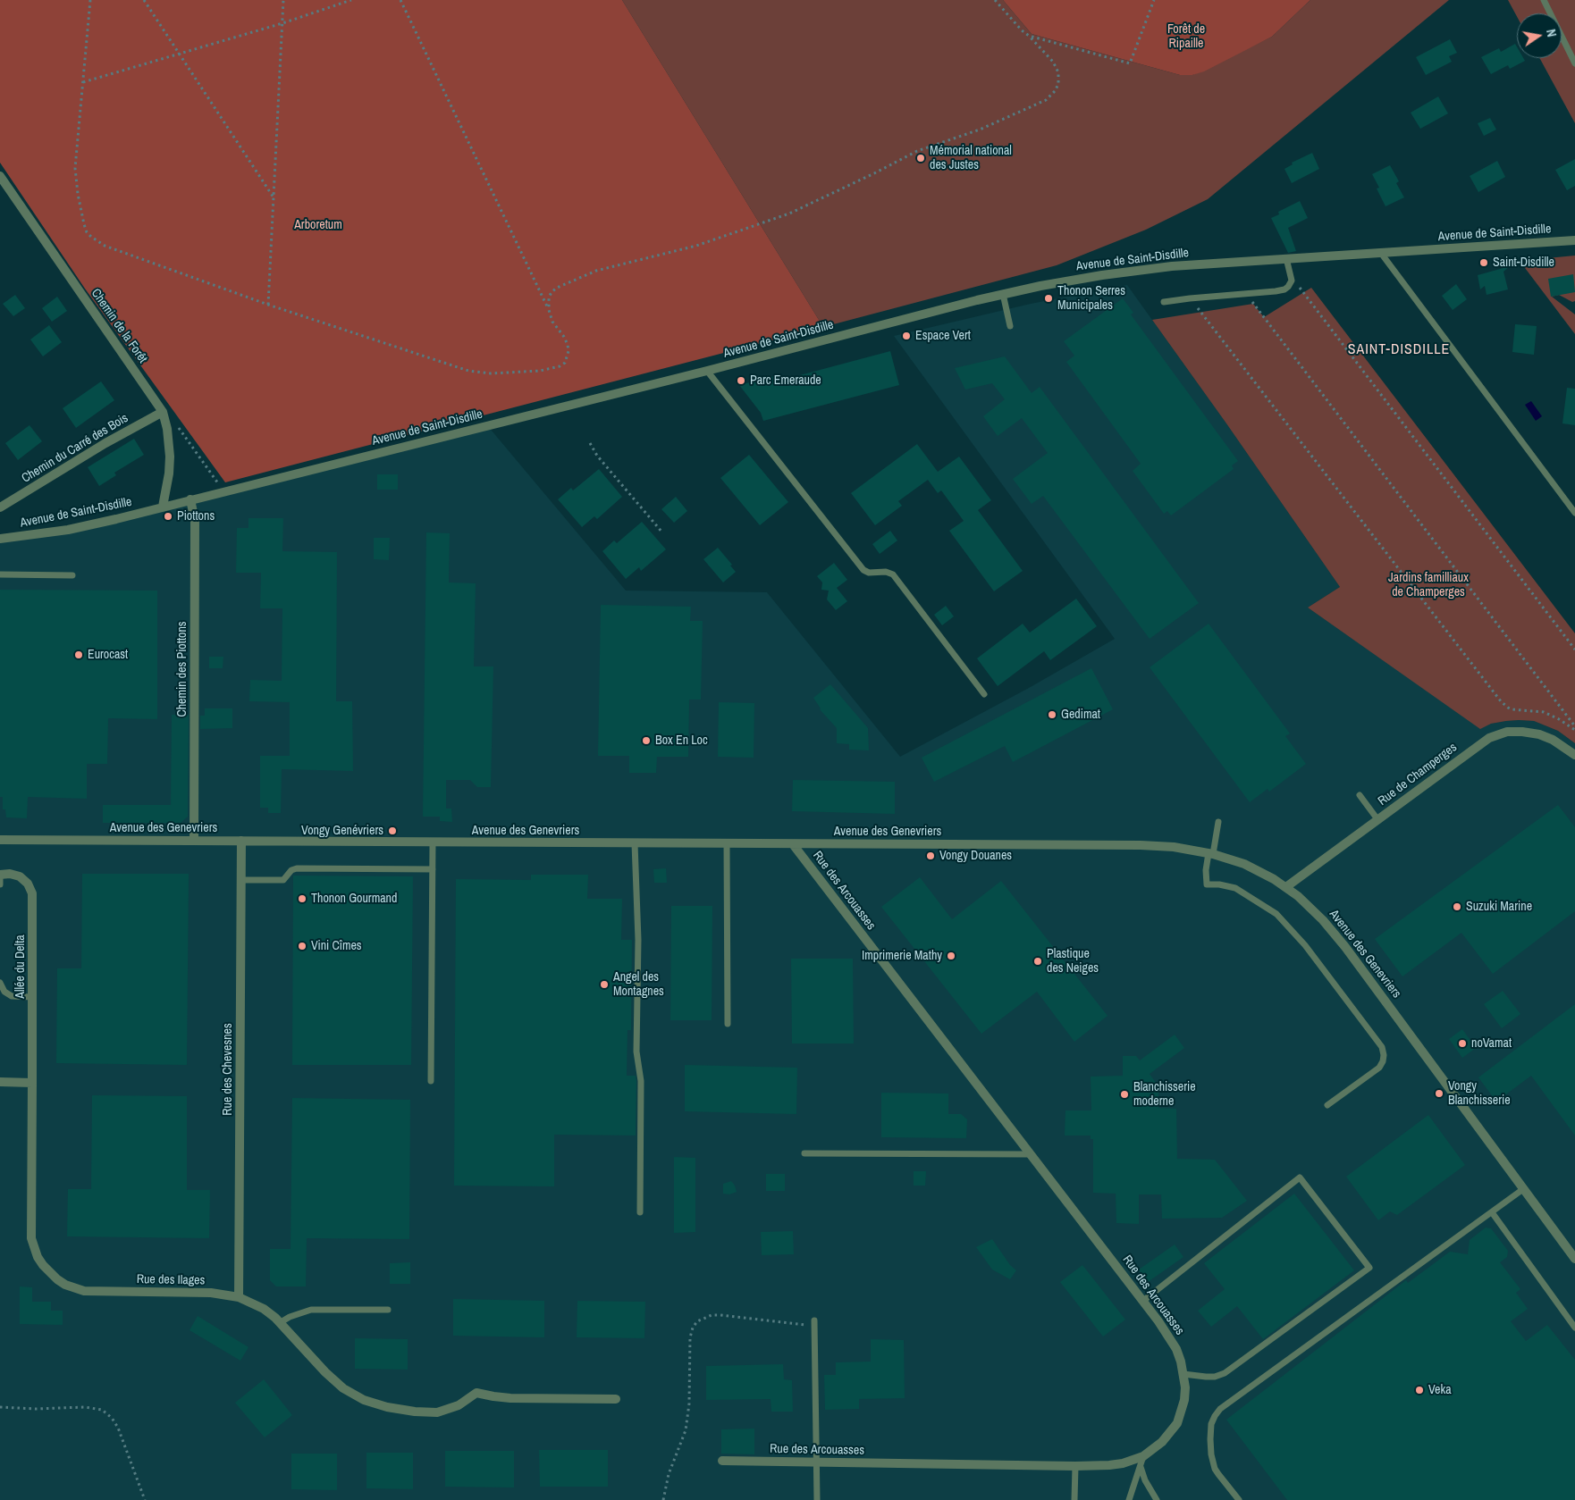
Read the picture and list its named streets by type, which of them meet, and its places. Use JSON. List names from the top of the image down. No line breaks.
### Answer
{"streets":{"street":["Avenue de Saint-Disdille","Chemin de la Forêt","Chemin du Carré des Bois","Chemin des Piottons","Rue de Champerges","Avenue des Genevriers","Rue des Arcouasses","Allée du Delta","Rue des Chevesnes","Rue des Ilages"]},"crossings":[["Avenue de Saint-Disdille","Chemin de la Forêt"],["Avenue de Saint-Disdille","Chemin des Piottons"],["Chemin de la Forêt","Chemin du Carré des Bois"],["Chemin des Piottons","Avenue des Genevriers"],["Rue de Champerges","Avenue des Genevriers"],["Avenue des Genevriers","Rue des Arcouasses"],["Avenue des Genevriers","Rue des Chevesnes"],["Allée du Delta","Rue des Ilages"],["Rue des Chevesnes","Rue des Ilages"]],"districts":["SAINT-DISDILLE"],"parks":["Forêt de Ripaille","Arboretum","Jardins familliaux de Champerges"],"places":["Mémorial national des Justes","Saint-Disdille","Thonon Serres Municipales","Espace Vert","Parc Emeraude","Piottons","Eurocast","Gedimat","Box En Loc","Vongy Genévriers","Vongy Douanes","Thonon Gourmand","Suzuki Marine","Vini Cîmes","Imprimerie Mathy","Plastique des Neiges","Angel des Montagnes","noVamat","Vongy Blanchisserie","Blanchisserie moderne","Veka"],"north":"right"}
